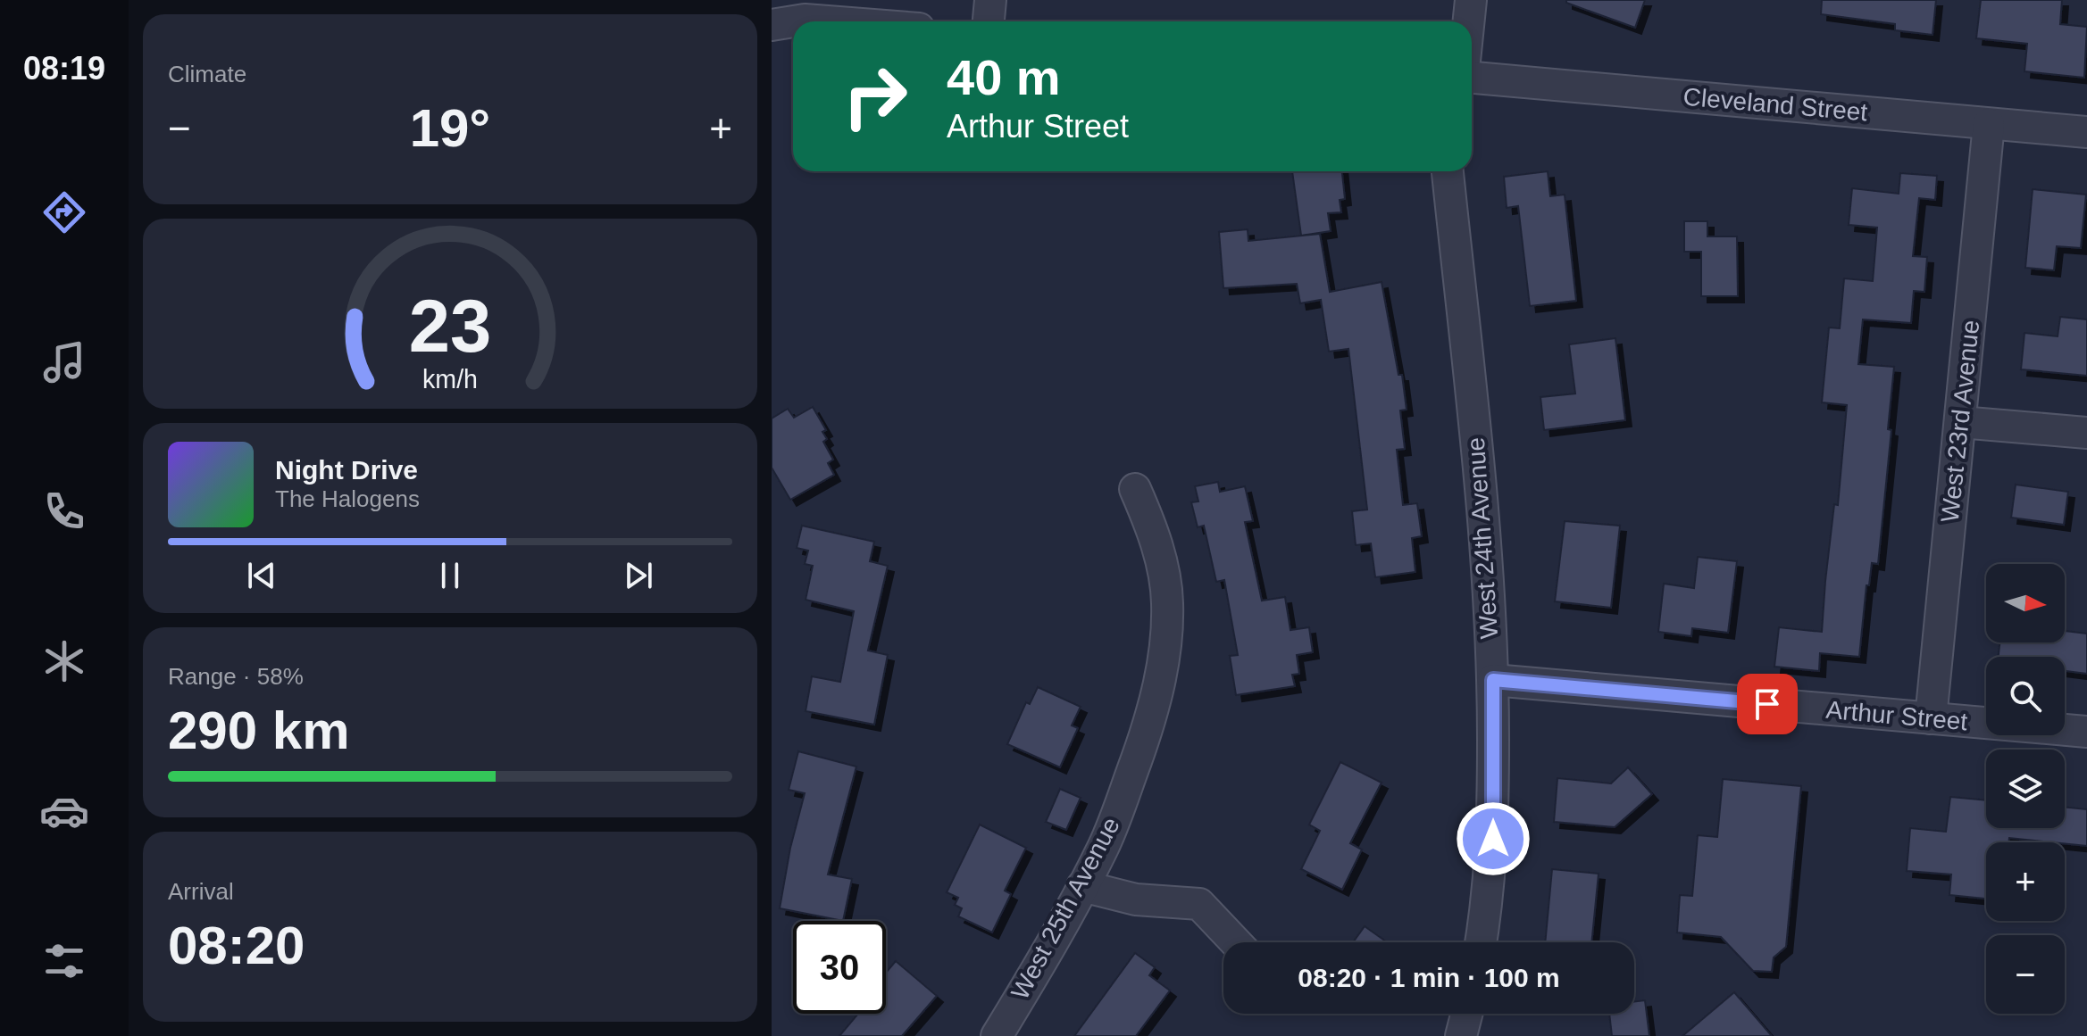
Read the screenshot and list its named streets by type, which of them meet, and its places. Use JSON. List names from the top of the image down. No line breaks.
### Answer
{"streets":{"street":["Cleveland Street","West 23rd Avenue","West 24th Avenue","Arthur Street","West 25th Avenue"]},"crossings":[["Cleveland Street","West 23rd Avenue"],["West 23rd Avenue","Arthur Street"],["West 24th Avenue","Arthur Street"]],"north":"right","page":{"tabs":"08:19","tile":["Climate",["Range · 58%","290 km"],["Arrival","08:20"]],"turn":["40 m","Arthur Street"],"heat":["−","19°","+"],"song":["Night Drive","The Halogens"],"map_buttons":["+","−"],"limit":"30","trip":"08:20 · 1 min · 100 m","gauge":["23","km/h"]}}
